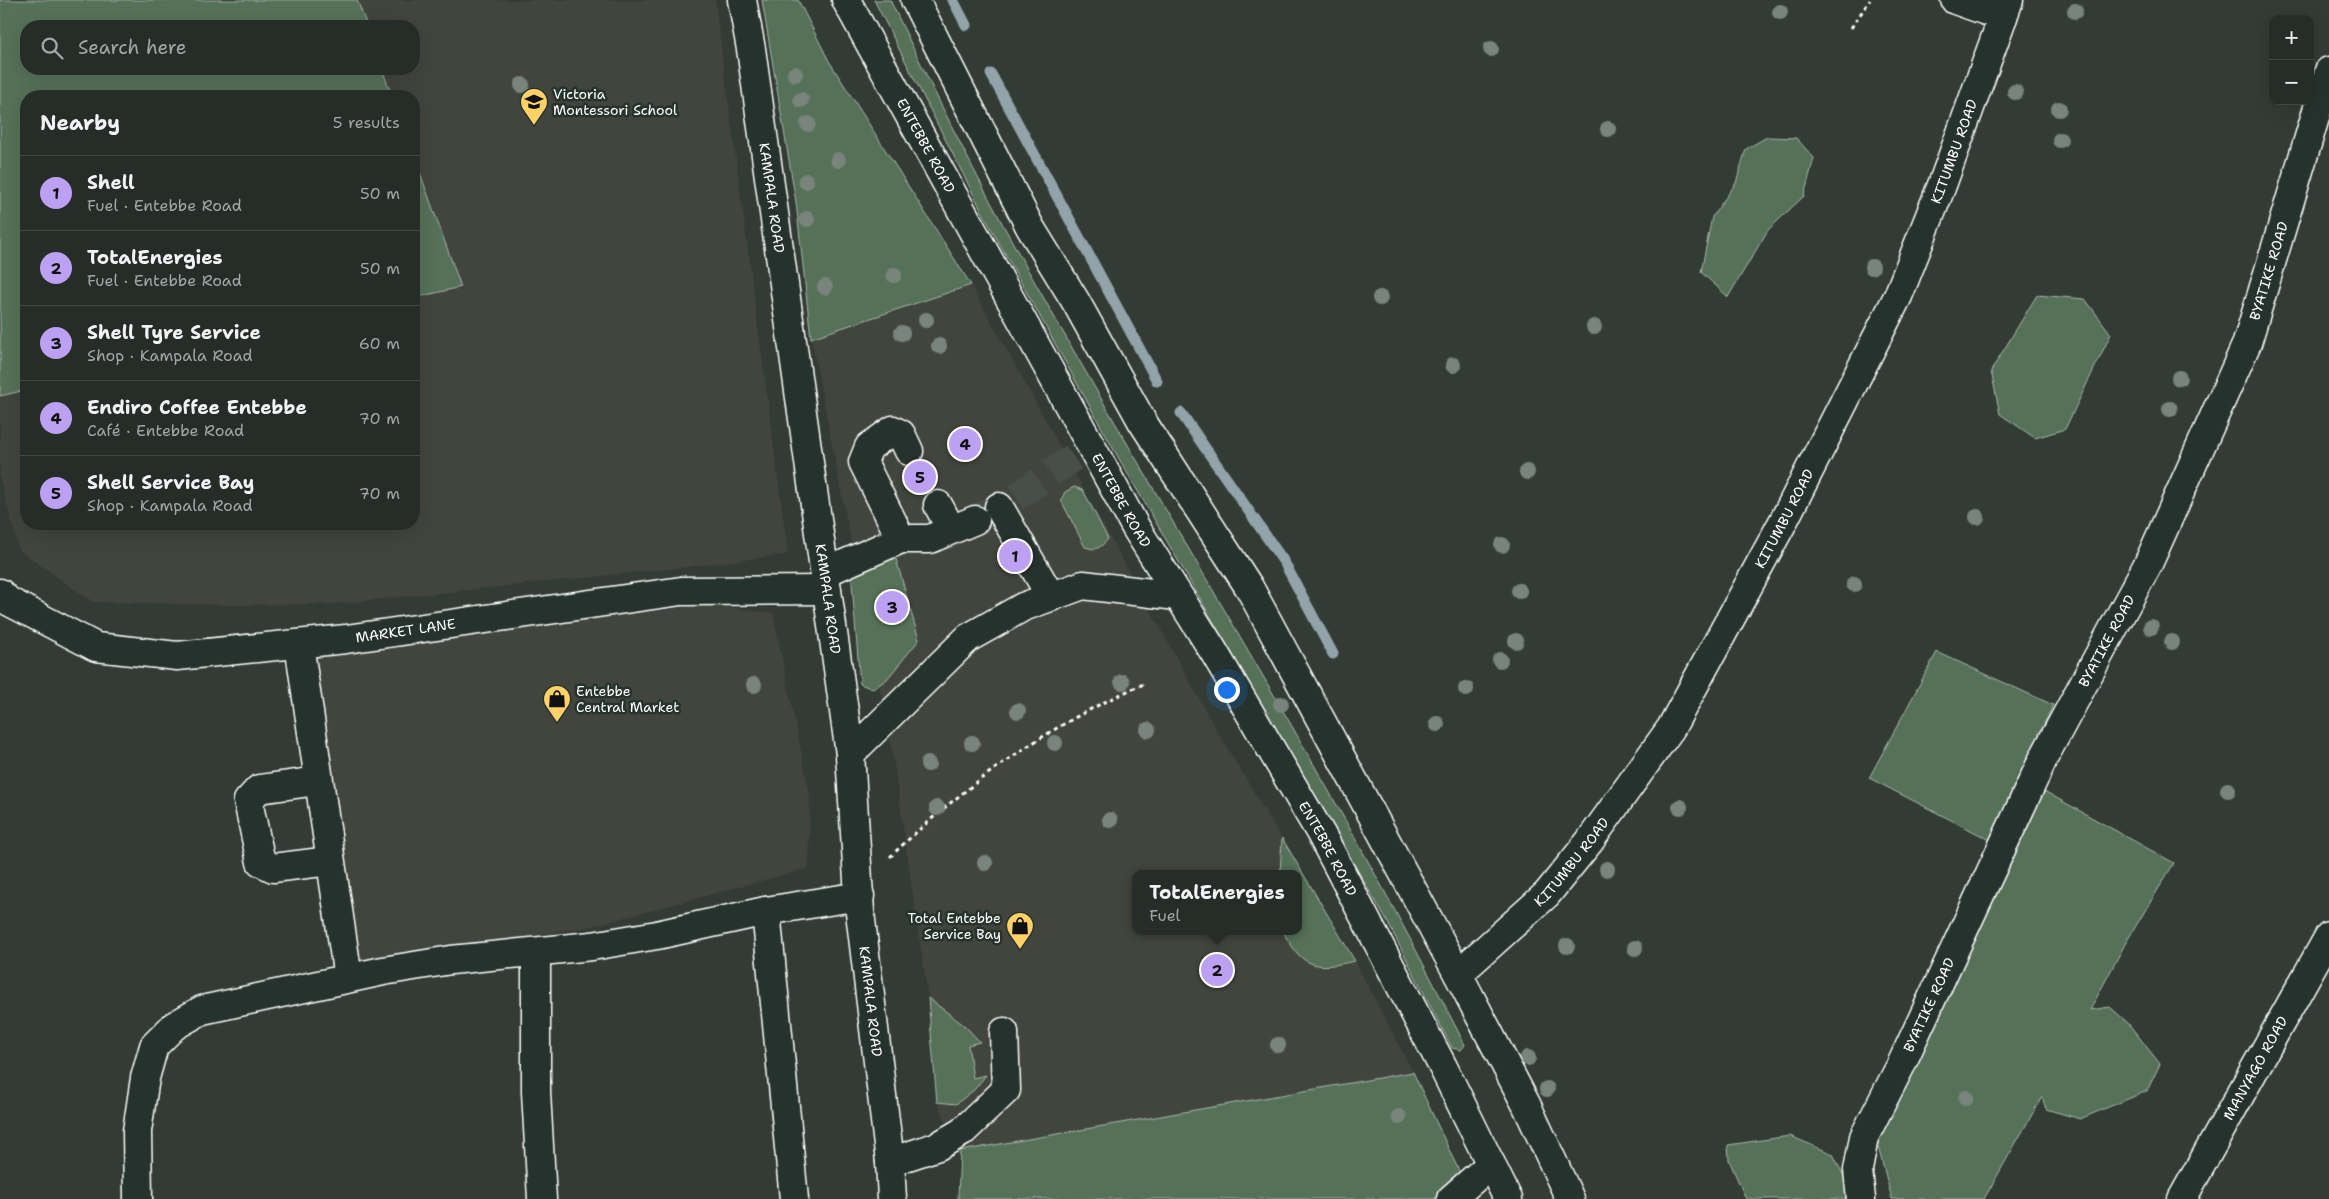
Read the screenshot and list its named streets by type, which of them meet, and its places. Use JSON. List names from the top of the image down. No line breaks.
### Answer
{"streets":{"main road":["ENTEBBE ROAD","KITUMBU ROAD","KAMPALA ROAD","BYATIKE ROAD","MARKET LANE","MANYAGO ROAD"]},"crossings":[["KAMPALA ROAD","MARKET LANE"]],"places":{"school or university":["Victoria Montessori School"],"shop":["Entebbe Central Market","Total Entebbe Service Bay"]},"page":{"map_buttons":["+","−"],"search":"Search here","heading":["Nearby","5 results"],"list":[{"mark":"1","name":"Shell","note":"Fuel · Entebbe Road","value":"50 m"},{"mark":"2","name":"TotalEnergies","note":"Fuel · Entebbe Road","value":"50 m"},{"mark":"3","name":"Shell Tyre Service","note":"Shop · Kampala Road","value":"60 m"},{"mark":"4","name":"Endiro Coffee Entebbe","note":"Café · Entebbe Road","value":"70 m"},{"mark":"5","name":"Shell Service Bay","note":"Shop · Kampala Road","value":"70 m"}],"pins":["4","5","1","3","2"],"popup":["TotalEnergies","Fuel"]}}
